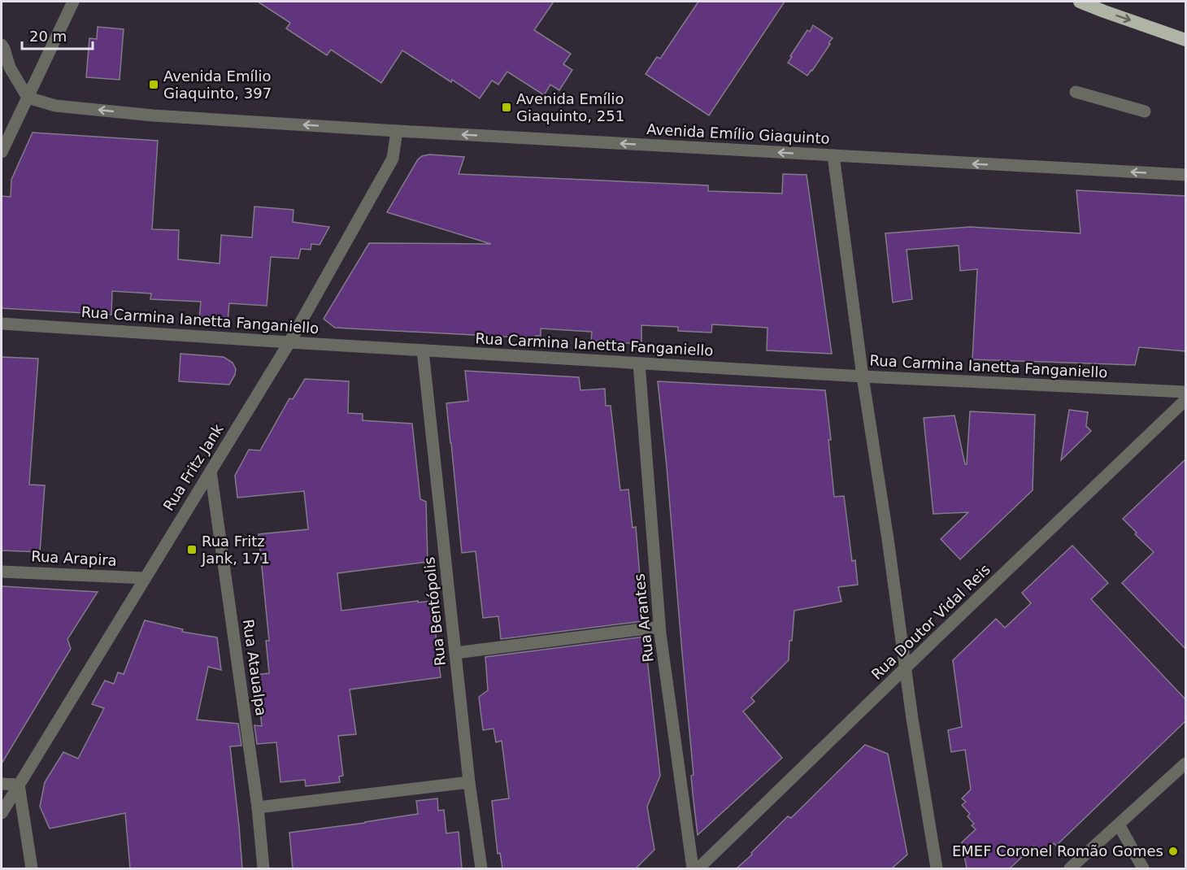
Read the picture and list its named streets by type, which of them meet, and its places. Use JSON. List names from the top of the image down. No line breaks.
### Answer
{"streets":{"street":["Avenida Emílio Giaquinto","Rua Carmina Ianetta Fanganiello","Rua Fritz Jank","Rua Arapira","Rua Bentópolis","Rua Arantes","Rua Doutor Vidal Reis","Rua Ataualpa"]},"crossings":[["Avenida Emílio Giaquinto","Rua Fritz Jank"],["Rua Carmina Ianetta Fanganiello","Rua Fritz Jank"],["Rua Carmina Ianetta Fanganiello","Rua Bentópolis"],["Rua Carmina Ianetta Fanganiello","Rua Arantes"],["Rua Fritz Jank","Rua Arapira"],["Rua Fritz Jank","Rua Ataualpa"]],"one_way":["Avenida Emílio Giaquinto"],"places":{"transit":["Avenida Emílio Giaquinto, 397","Avenida Emílio Giaquinto, 251","Rua Fritz Jank, 171"],"other":["EMEF Coronel Romão Gomes"]},"scale_bar":"20 m"}
